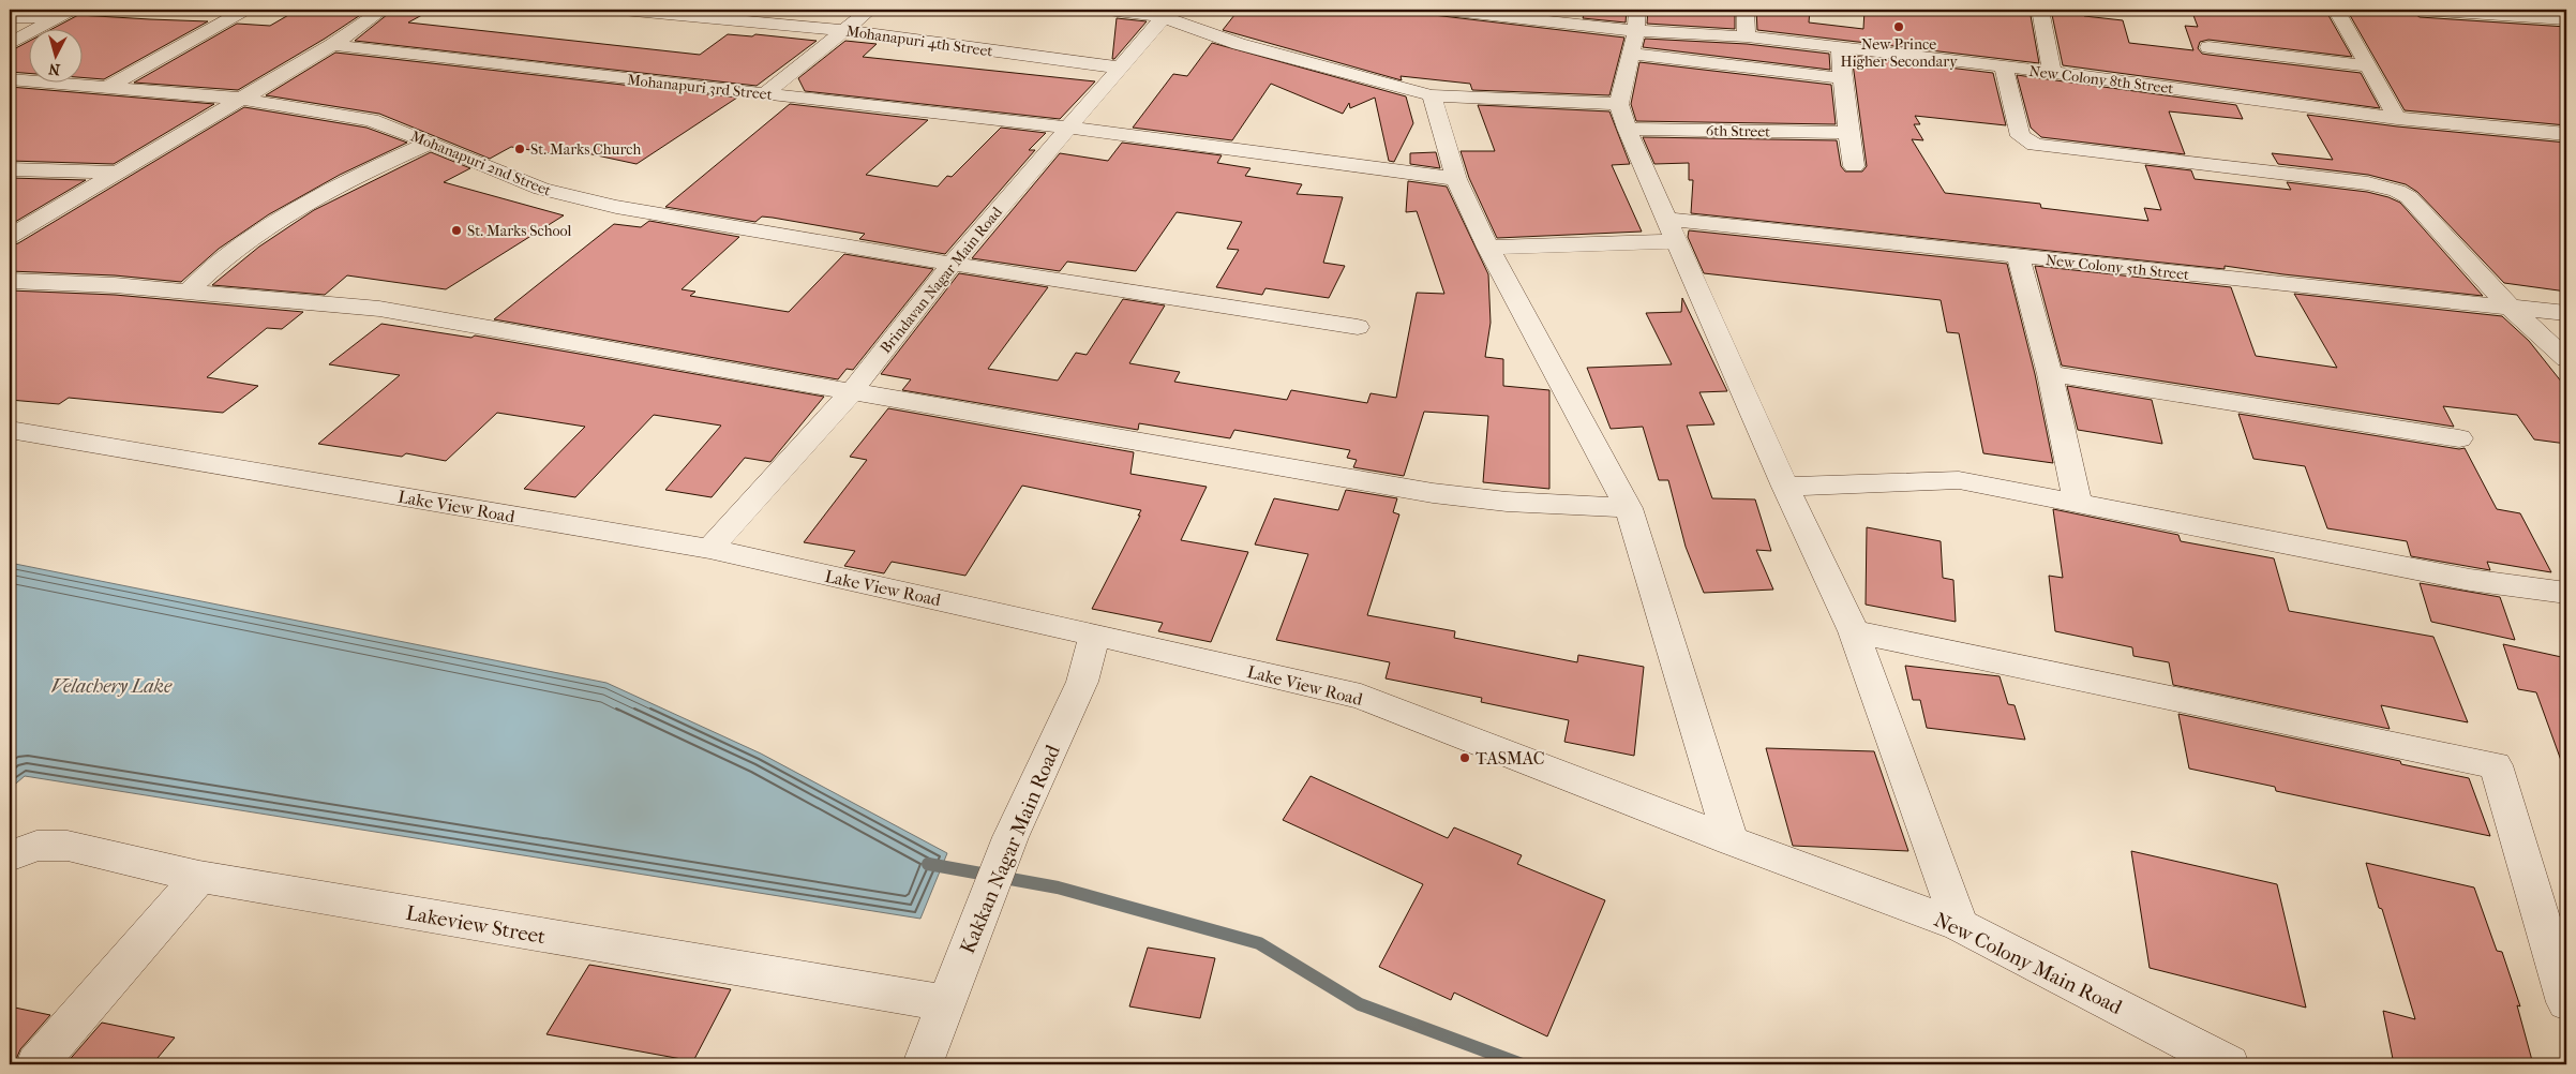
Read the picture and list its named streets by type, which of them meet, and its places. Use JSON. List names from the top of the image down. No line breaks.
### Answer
{"streets":{"street":["Mohanapuri 4th Street","New Colony 8th Street","Mohanapuri 3rd Street","6th Street","Mohanapuri 2nd Street","New Colony 5th Street","Brindavan Nagar Main Road","Lake View Road","Kakkan Nagar Main Road","Lakeview Street","New Colony Main Road"]},"crossings":[["Mohanapuri 4th Street","Brindavan Nagar Main Road"],["Mohanapuri 3rd Street","Brindavan Nagar Main Road"],["6th Street","Brindavan Nagar Main Road"],["Mohanapuri 2nd Street","Brindavan Nagar Main Road"],["Brindavan Nagar Main Road","Lake View Road"],["Lake View Road","Kakkan Nagar Main Road"],["Lake View Road","New Colony Main Road"],["Kakkan Nagar Main Road","Lakeview Street"]],"water":["Velachery Lake"],"places":["New Prince Higher Secondary","St. Marks Church","St. Marks School","TASMAC"],"north":"bottom"}
